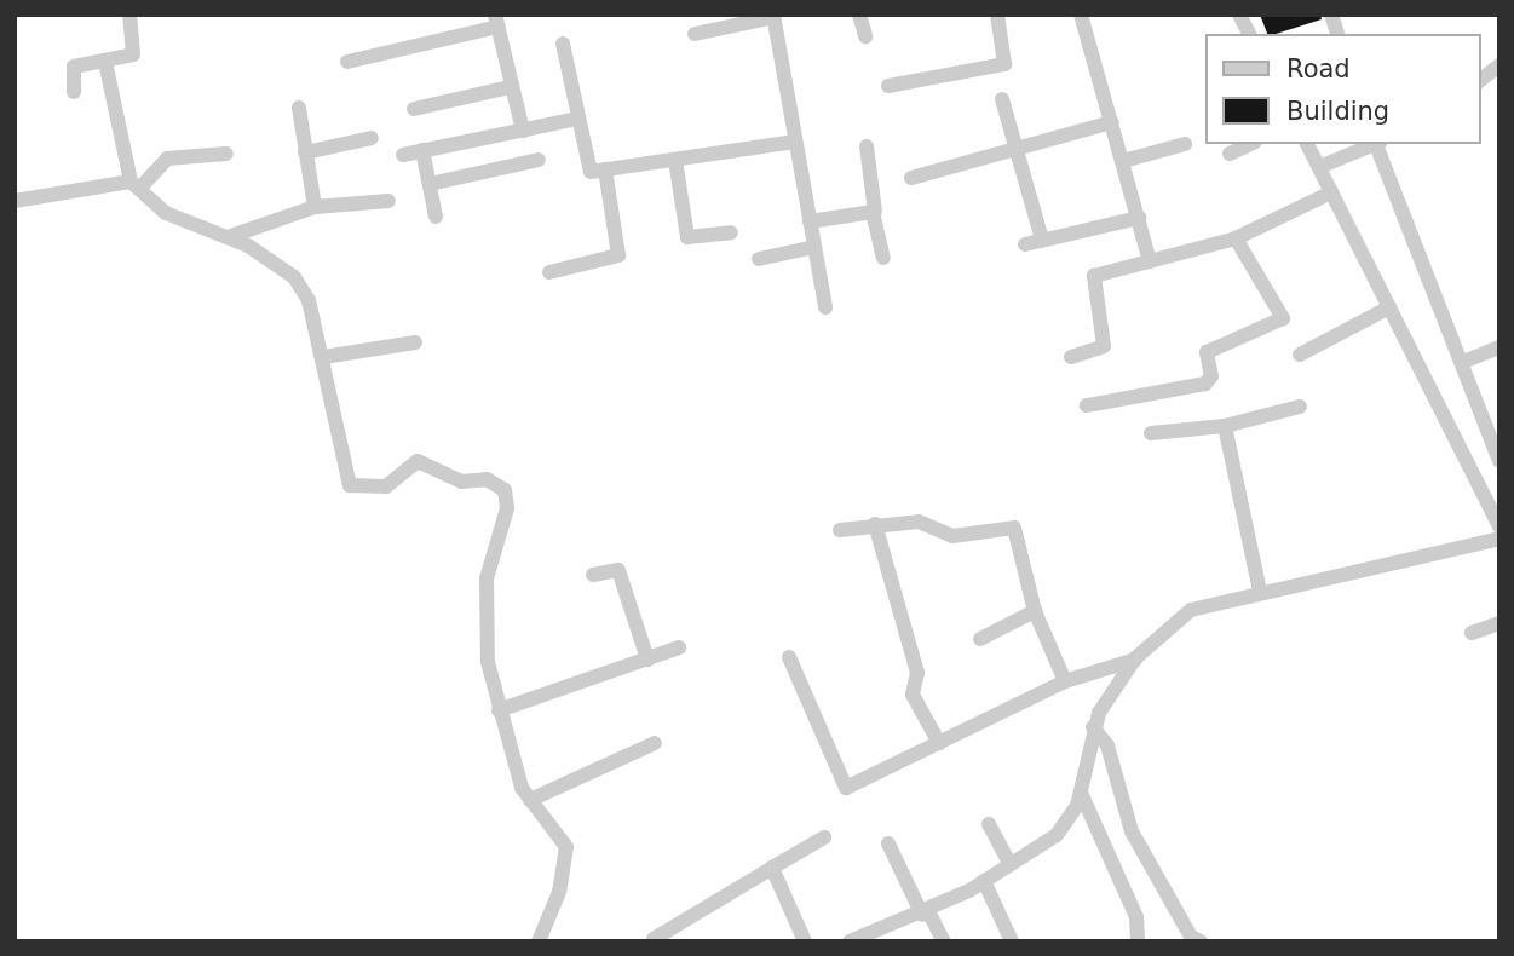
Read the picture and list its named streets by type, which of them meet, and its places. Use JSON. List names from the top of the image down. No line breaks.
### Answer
{"legend":["Road","Building"]}
